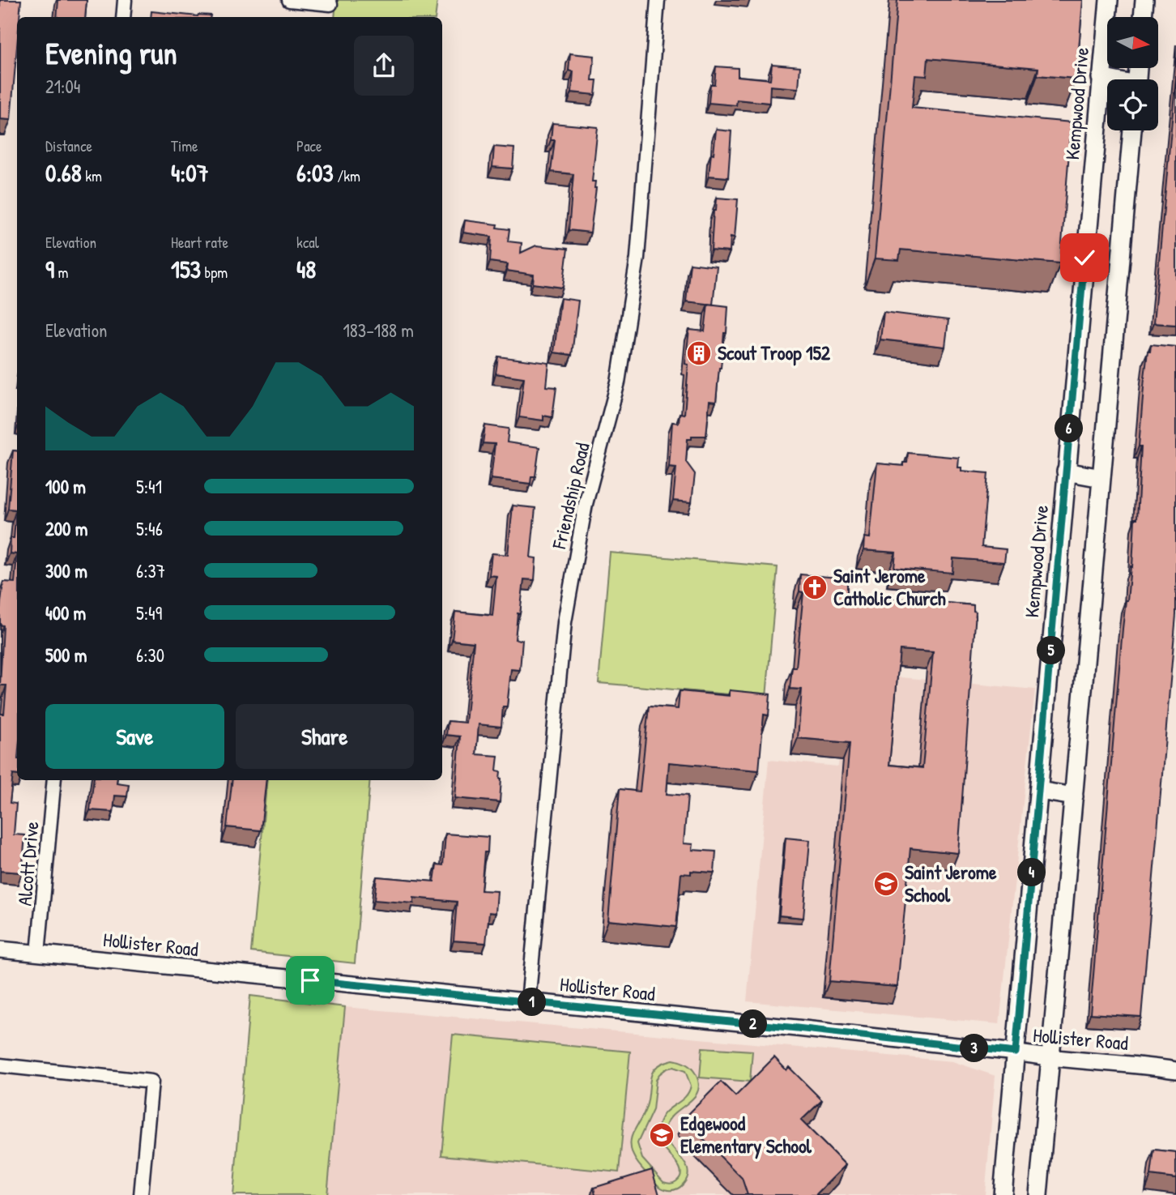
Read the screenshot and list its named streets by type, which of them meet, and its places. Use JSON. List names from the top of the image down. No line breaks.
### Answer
{"streets":{"main road":["Kempwood Drive"],"street":["Friendship Road","Alcott Drive","Hollister Road"]},"crossings":[["Kempwood Drive","Hollister Road"],["Friendship Road","Hollister Road"],["Alcott Drive","Hollister Road"]],"places":{"building":["Scout Troop 152"],"church":["Saint Jerome Catholic Church"],"school or university":["Saint Jerome School","Edgewood Elementary School"]},"north":"right","page":{"heading":["Evening run","21:04"],"stats":[["Distance","0.68 km"],["Time","4:07"],["Pace","6:03 /km"],["Elevation","9 m"],["Heart rate","153 bpm"],["kcal","48"]],"chart":["Elevation","183–188 m"],"pins":["6","5","4","1","2","3"],"list":[{"name":"100 m","note":"5:41"},{"name":"200 m","note":"5:46"},{"name":"300 m","note":"6:37"},{"name":"400 m","note":"5:49"},{"name":"500 m","note":"6:30"}],"buttons":["Save","Share"]}}
